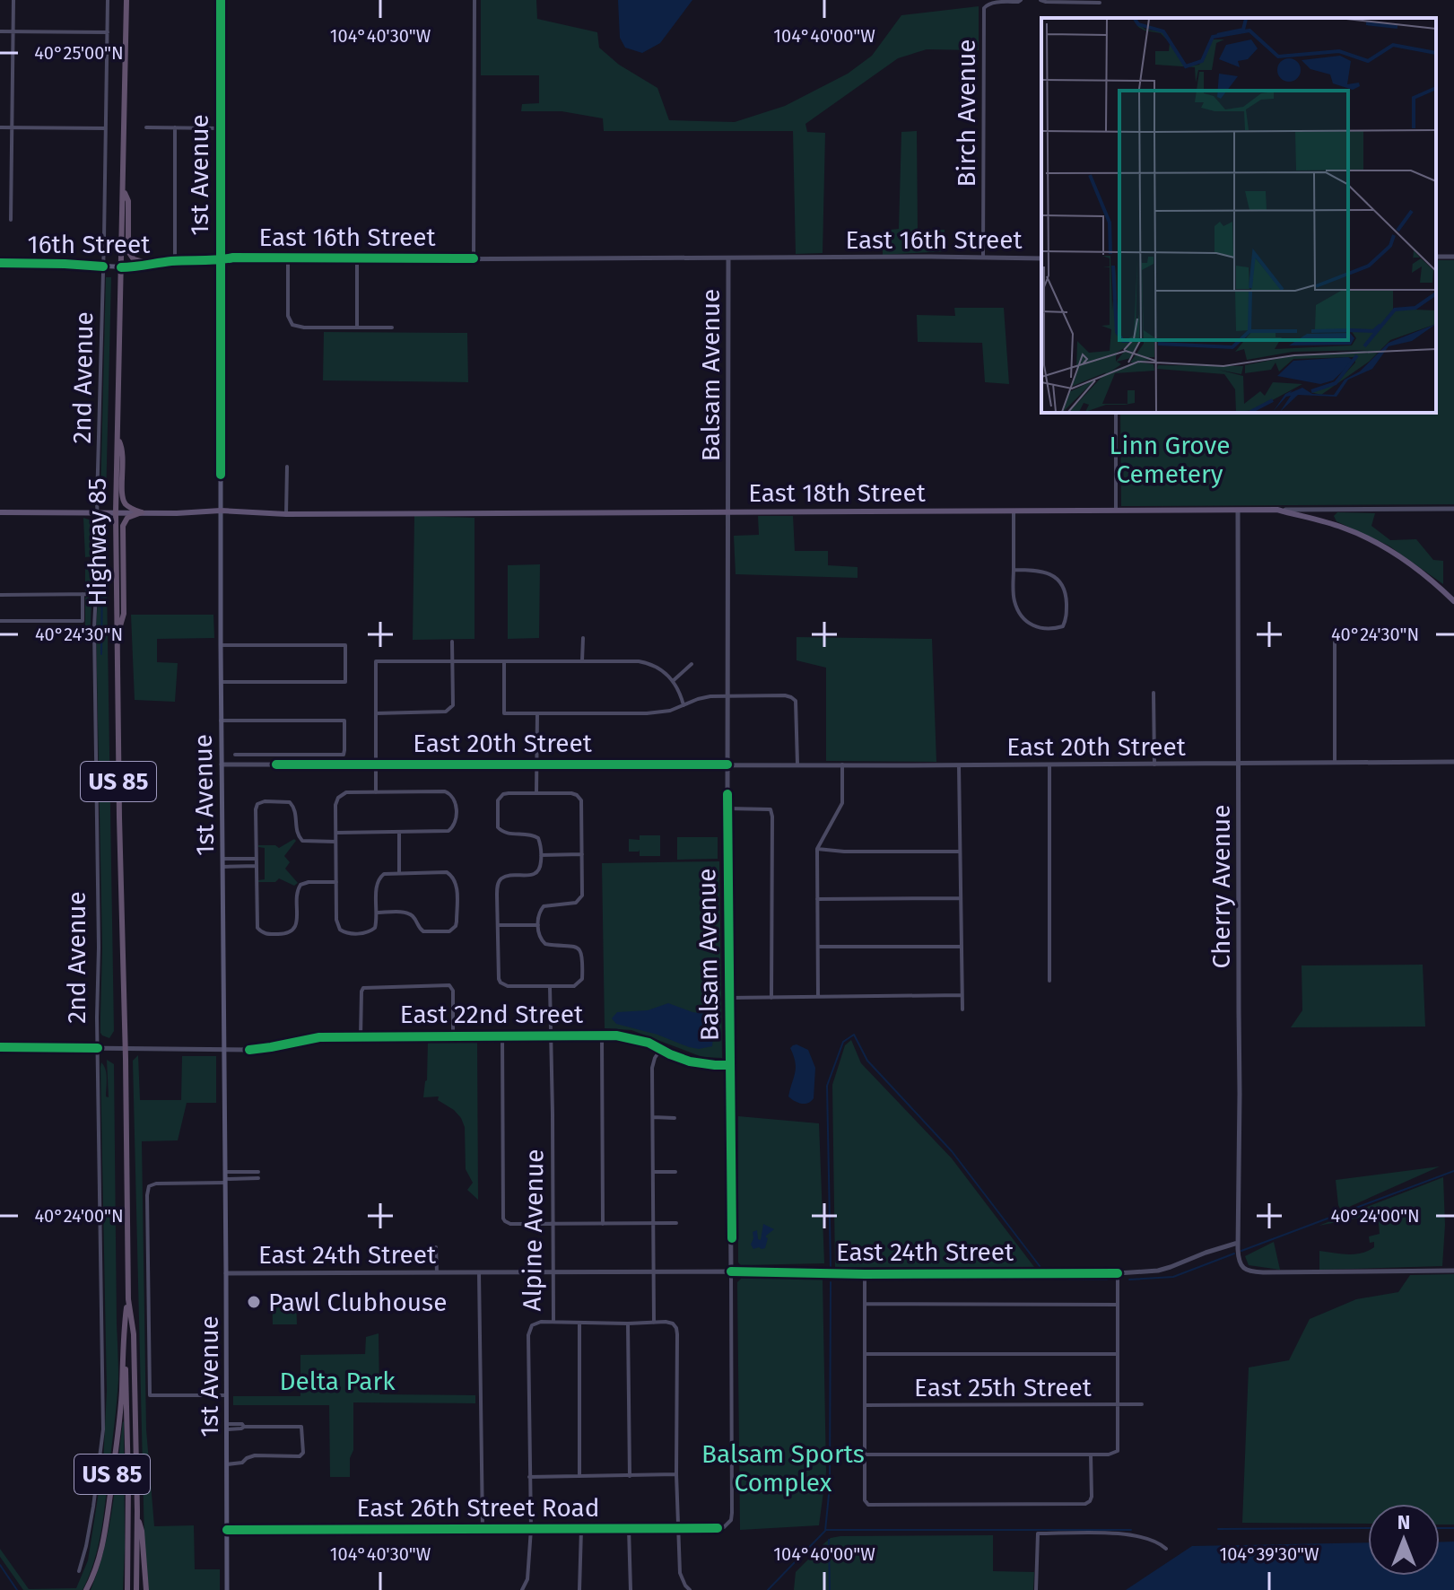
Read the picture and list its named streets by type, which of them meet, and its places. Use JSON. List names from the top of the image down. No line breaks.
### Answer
{"streets":{"highway":["Highway 85","US 85"],"main road":["1st Avenue","16th Street","East 18th Street"],"street":["Birch Avenue","East 16th Street","Balsam Avenue","2nd Avenue","East 20th Street","Cherry Avenue","East 22nd Street","Alpine Avenue","East 24th Street","East 25th Street","East 26th Street Road"]},"crossings":[["Birch Avenue","East 16th Street"],["1st Avenue","East 16th Street"],["1st Avenue","16th Street"],["1st Avenue","East 18th Street"],["1st Avenue","East 20th Street"],["1st Avenue","East 22nd Street"],["1st Avenue","East 24th Street"],["1st Avenue","East 26th Street Road"],["East 16th Street","16th Street"],["East 16th Street","Balsam Avenue"],["16th Street","2nd Avenue"],["16th Street","Highway 85"],["Balsam Avenue","East 18th Street"],["Balsam Avenue","East 20th Street"],["Balsam Avenue","East 22nd Street"],["Balsam Avenue","East 24th Street"],["Balsam Avenue","East 26th Street Road"],["2nd Avenue","East 18th Street"],["2nd Avenue","East 22nd Street"],["East 18th Street","Highway 85"],["East 18th Street","Cherry Avenue"],["Highway 85","US 85"],["Highway 85","East 22nd Street"],["East 20th Street","Cherry Avenue"],["Cherry Avenue","East 24th Street"],["East 22nd Street","Alpine Avenue"],["Alpine Avenue","East 24th Street"],["Alpine Avenue","East 26th Street Road"]],"parks":["Linn Grove Cemetery","Delta Park","Balsam Sports Complex"],"places":["Pawl Clubhouse"],"north":"top","coordinates":["104°40'30\"W","104°40'00\"W","40°25'00\"N","40°24'30\"N","40°24'00\"N","104°39'30\"W"]}
